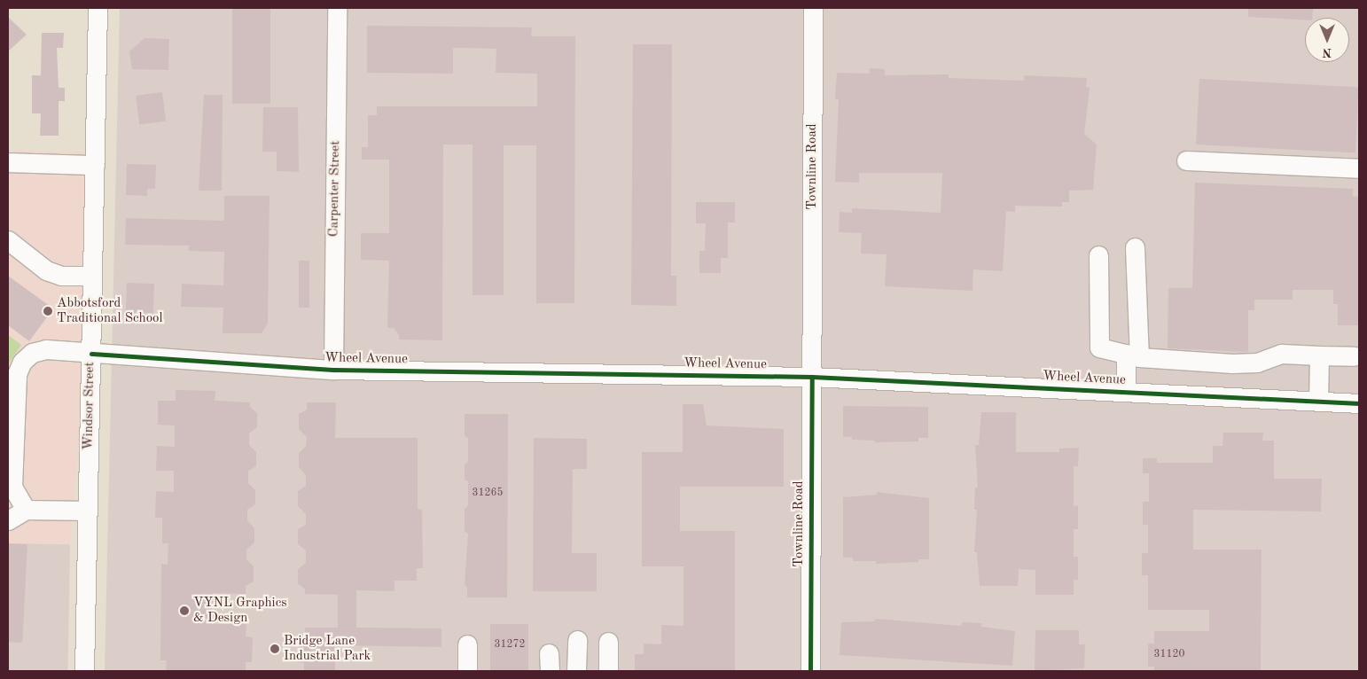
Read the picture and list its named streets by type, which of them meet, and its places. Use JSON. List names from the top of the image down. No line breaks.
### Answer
{"streets":{"street":["Townline Road","Carpenter Street","Wheel Avenue","Windsor Street"]},"crossings":[["Townline Road","Wheel Avenue"],["Carpenter Street","Wheel Avenue"],["Wheel Avenue","Windsor Street"]],"places":["Abbotsford Traditional School","VYNL Graphics & Design","Bridge Lane Industrial Park"],"house_numbers":["31265","31272","31120"],"north":"bottom"}
